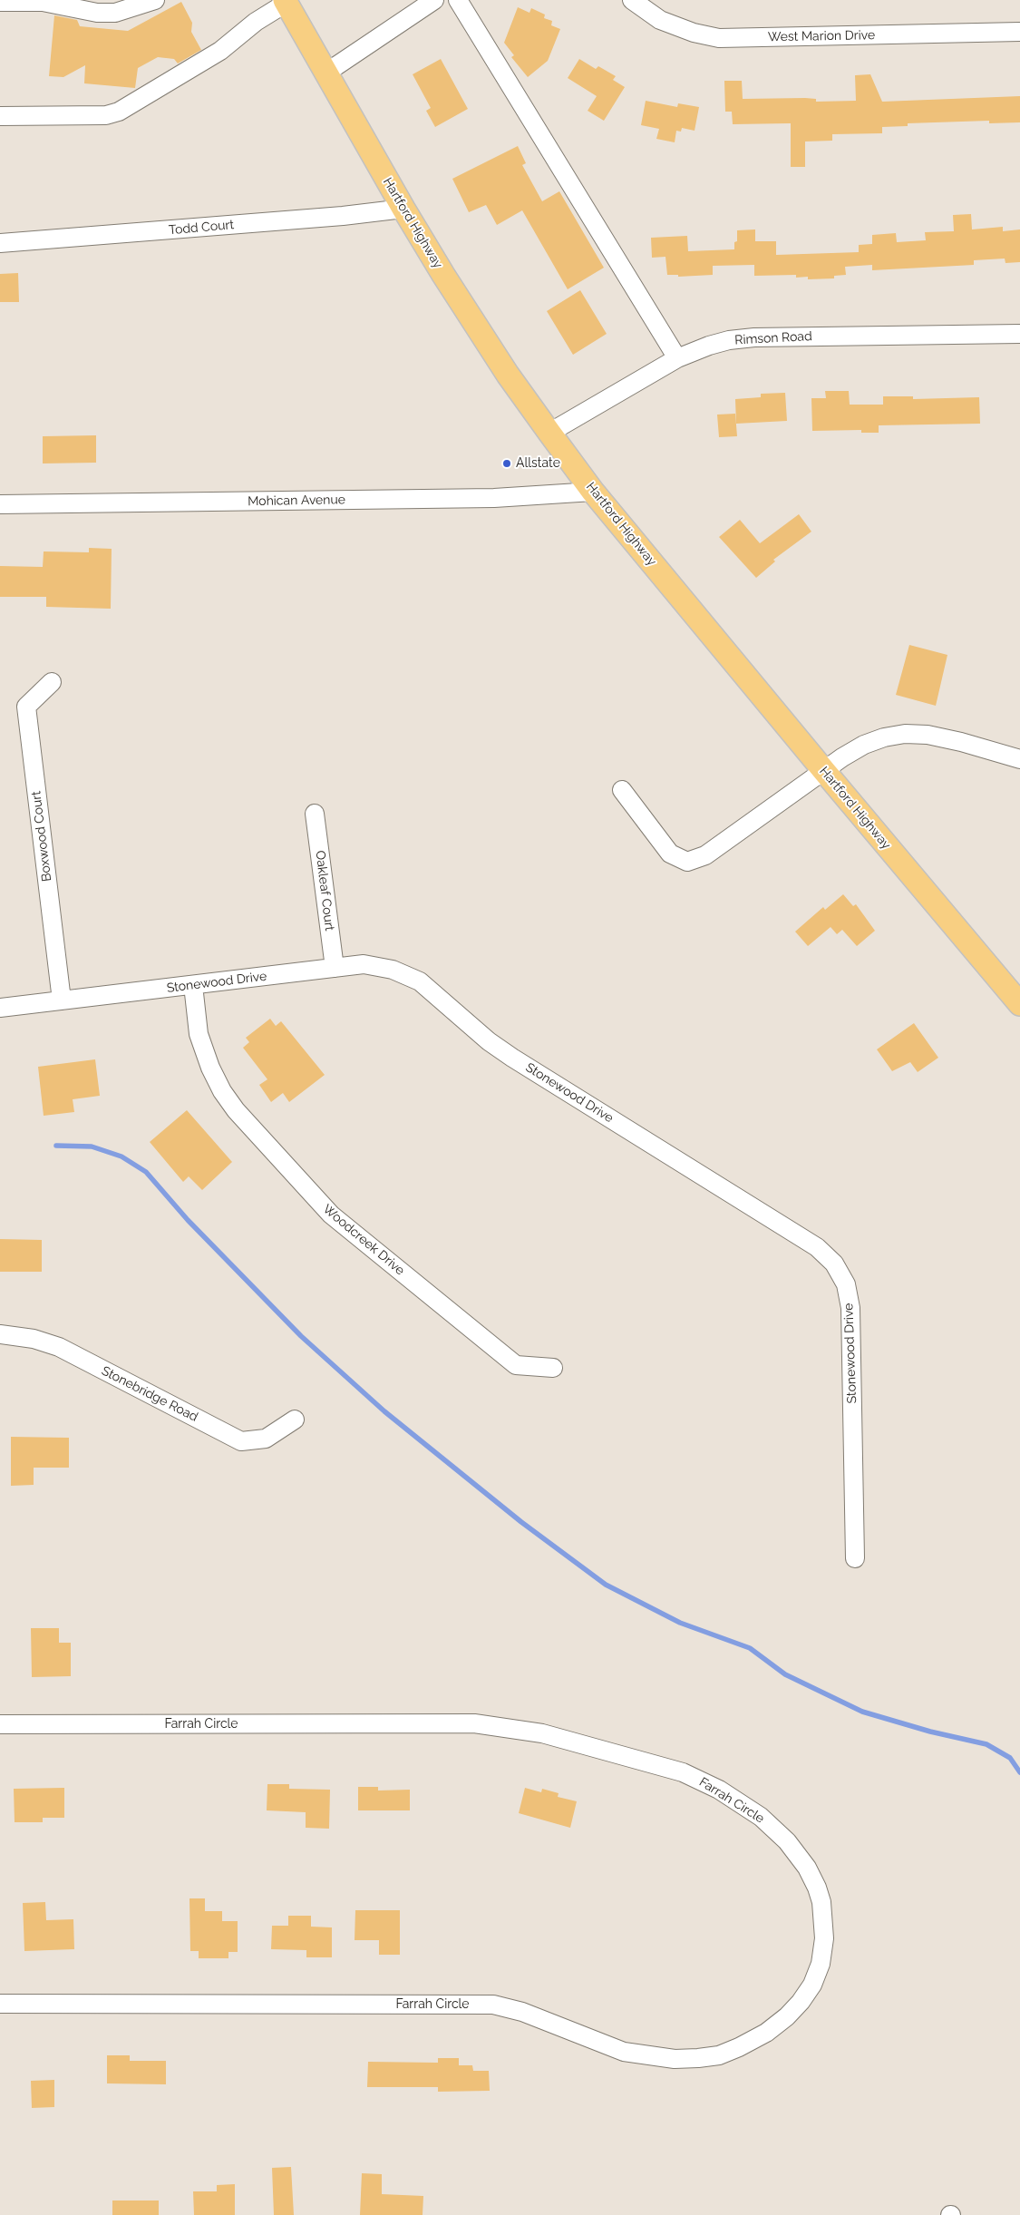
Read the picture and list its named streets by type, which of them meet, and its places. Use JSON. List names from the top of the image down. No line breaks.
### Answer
{"streets":{"main road":["Hartford Highway"],"street":["West Marion Drive","Todd Court","Rimson Road","Mohican Avenue","Boxwood Court","Oakleaf Court","Stonewood Drive","Woodcreek Drive","Stonebridge Road","Farrah Circle"]},"crossings":[["Hartford Highway","Todd Court"],["Hartford Highway","Rimson Road"],["Hartford Highway","Mohican Avenue"],["Boxwood Court","Stonewood Drive"],["Oakleaf Court","Stonewood Drive"],["Stonewood Drive","Woodcreek Drive"]],"places":["Allstate"]}
